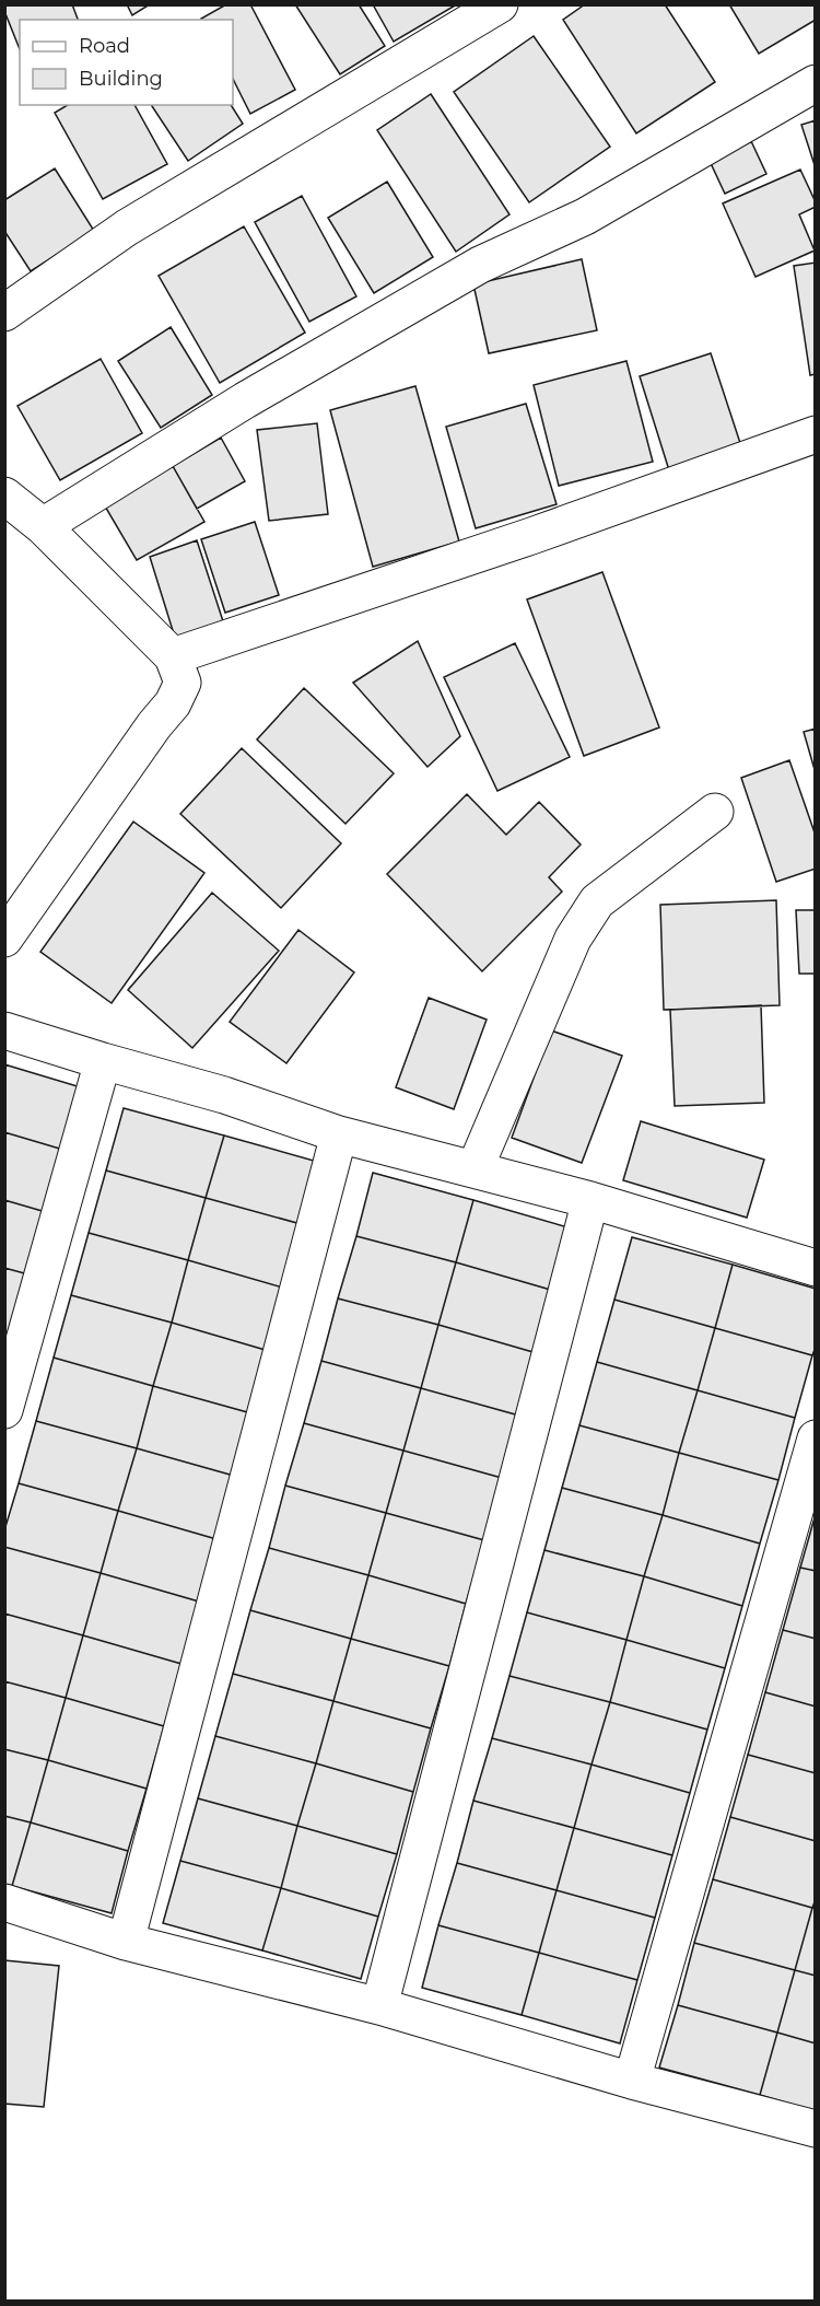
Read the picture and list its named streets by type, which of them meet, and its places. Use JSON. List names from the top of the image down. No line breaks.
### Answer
{"legend":["Road","Building"]}
